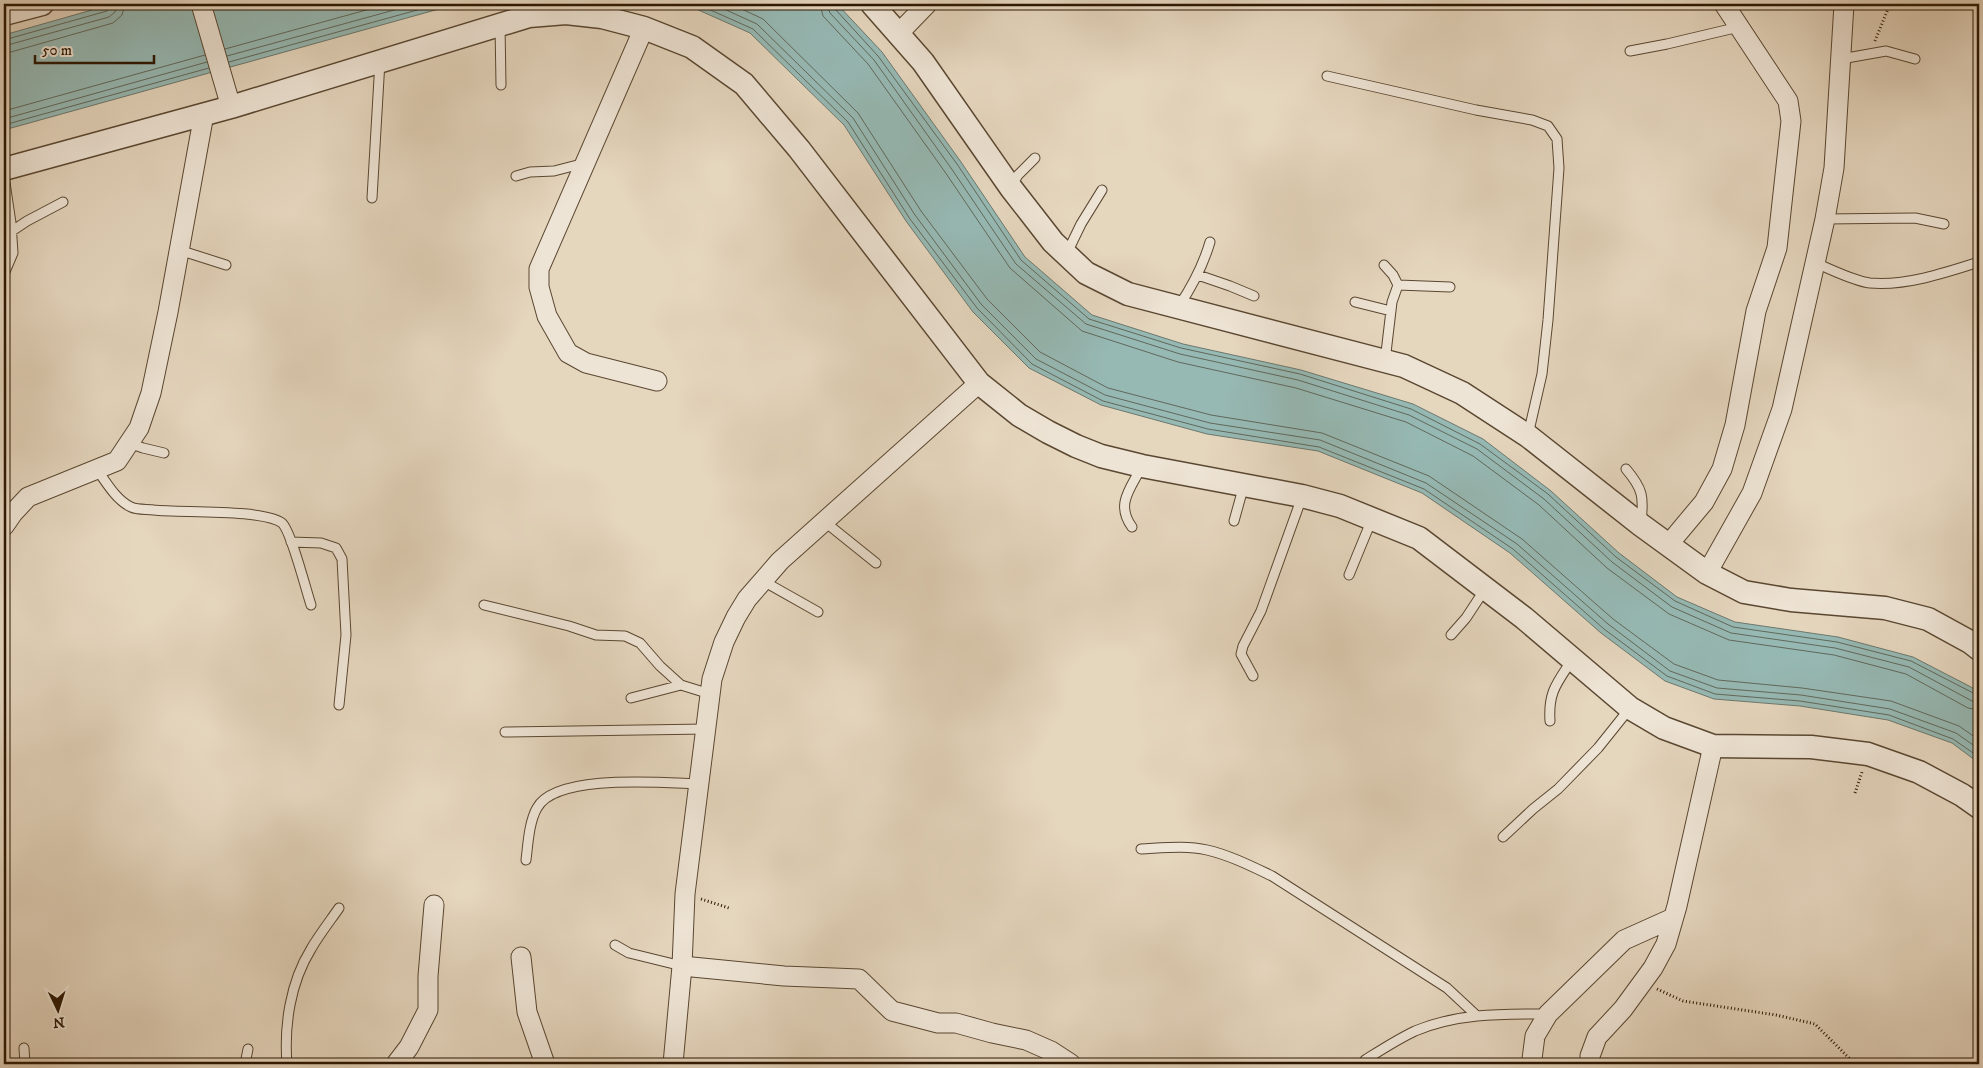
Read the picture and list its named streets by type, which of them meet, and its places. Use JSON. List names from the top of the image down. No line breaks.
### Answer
{"scale_bar":"50 m","north":"bottom"}
